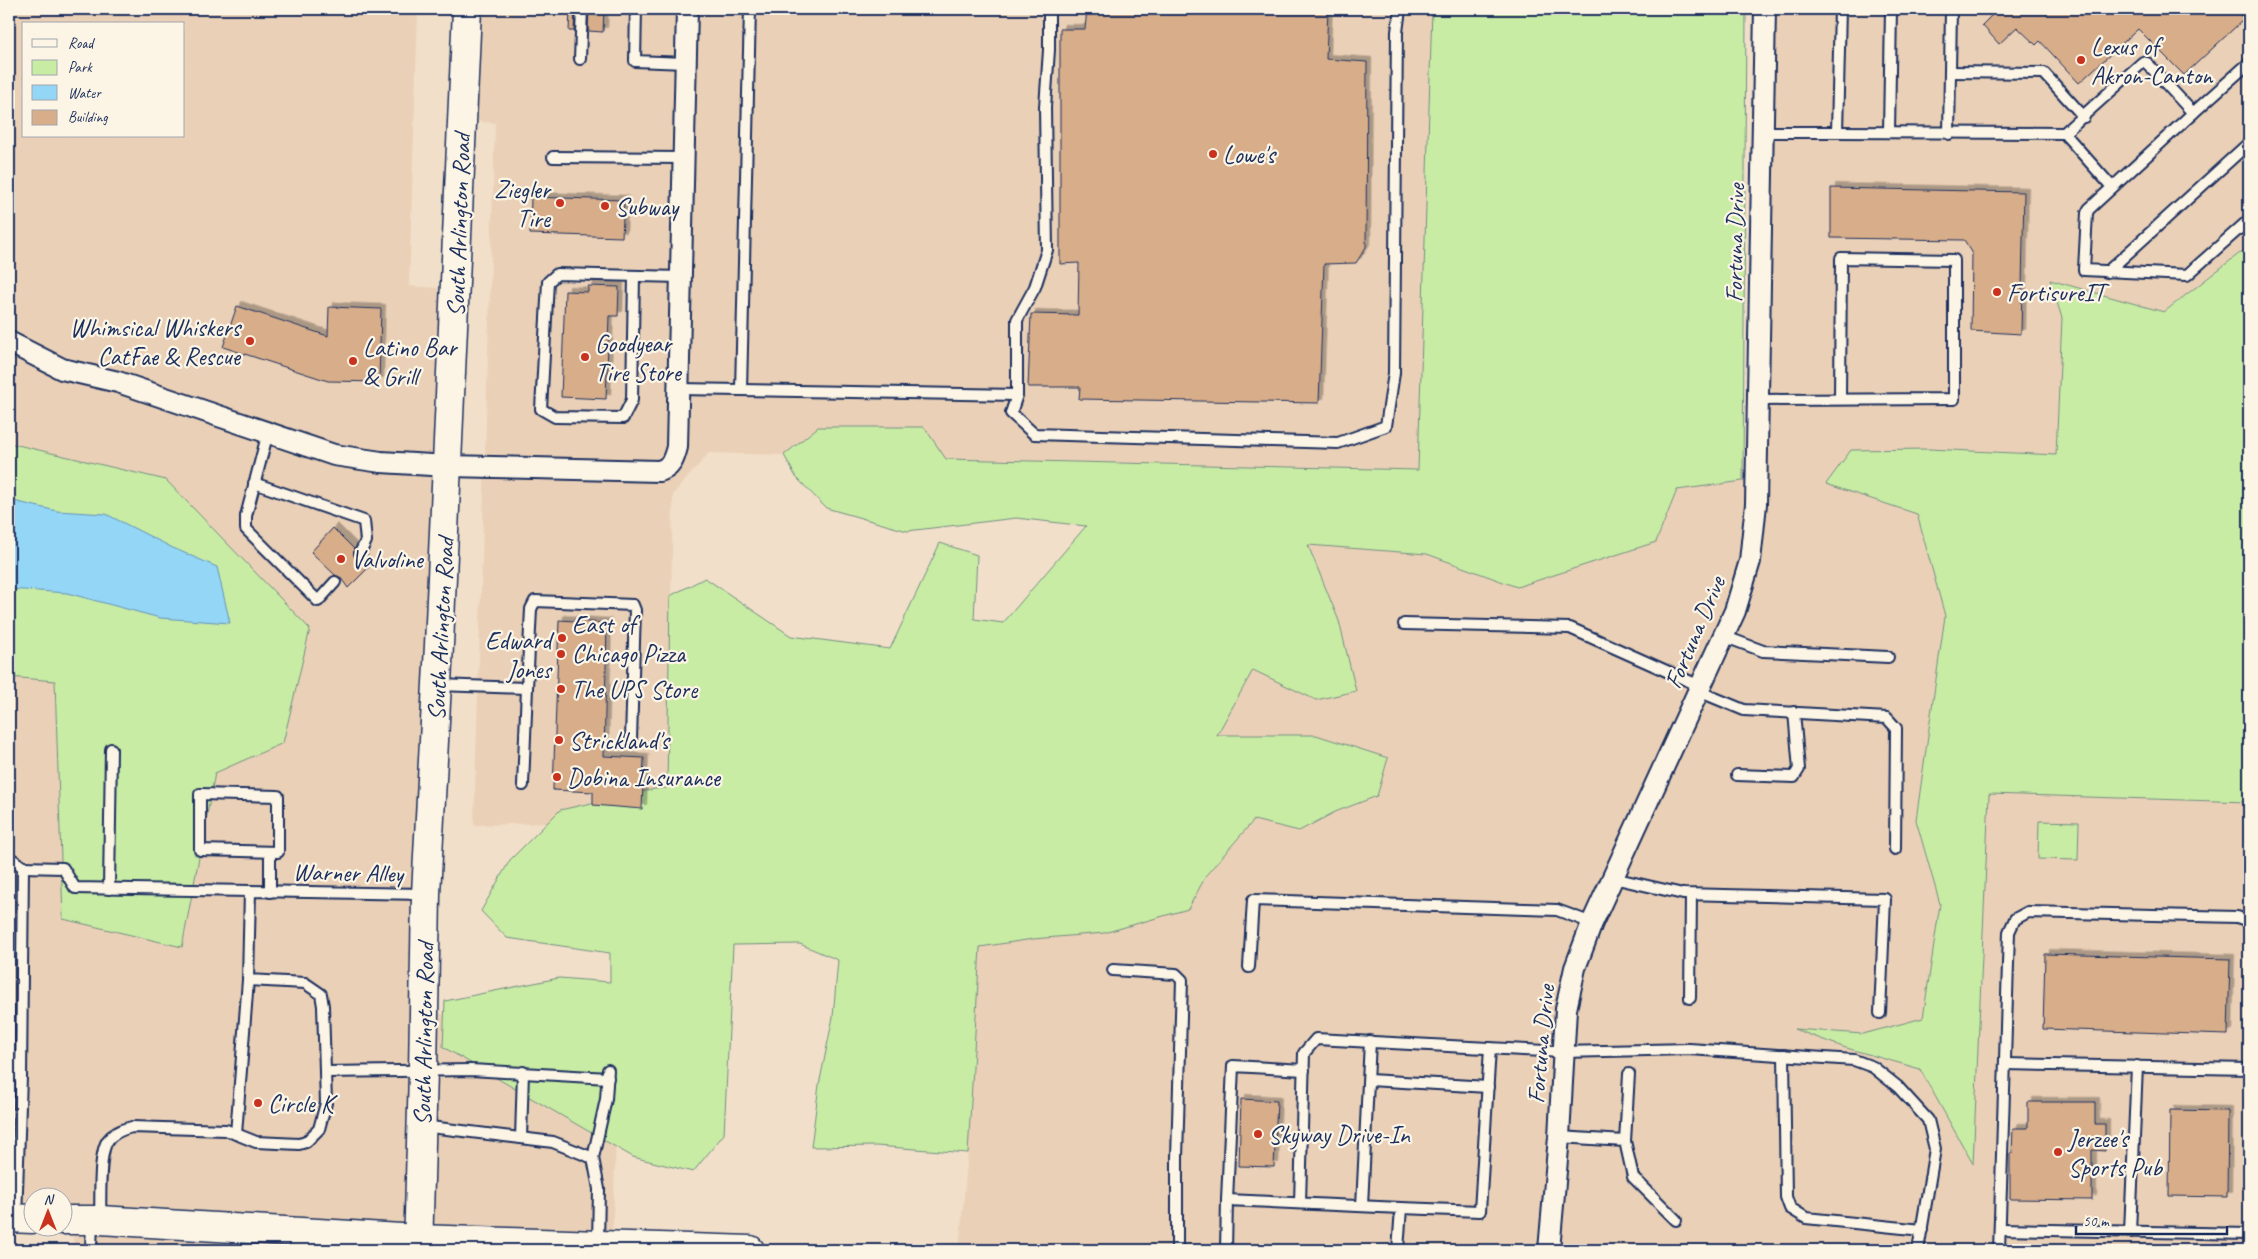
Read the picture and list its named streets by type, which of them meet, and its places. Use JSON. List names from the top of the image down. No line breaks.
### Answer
{"streets":{"main road":["South Arlington Road"],"street":["Fortuna Drive"],"lane":["Warner Alley"]},"crossings":[["South Arlington Road","Warner Alley"]],"places":["Lexus of Akron-Canton","Lowe's","Ziegler Tire","Subway","FortisureIT","Whimsical Whiskers CatFae & Rescue","Goodyear Tire Store","Latino Bar & Grill","Valvoline","East of Chicago Pizza","Edward Jones","The UPS Store","Strickland's","Dobina Insurance","Circle K","Skyway Drive-In","Jerzee's Sports Pub"],"legend":["Road","Park","Water","Building"],"scale_bar":"50 m","north":"top"}
